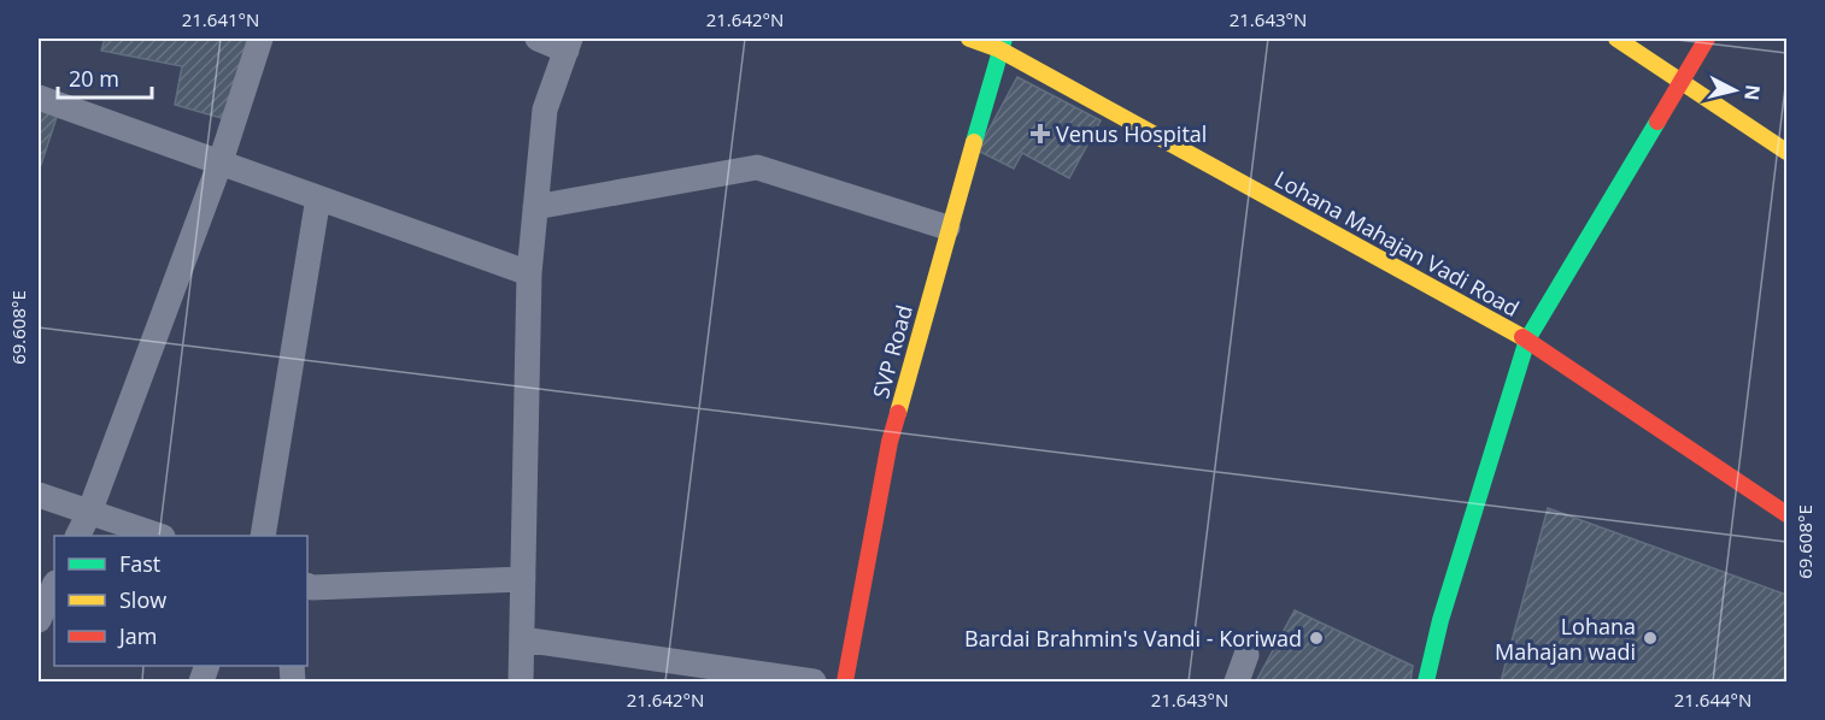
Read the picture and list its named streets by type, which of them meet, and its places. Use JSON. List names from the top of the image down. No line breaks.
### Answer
{"streets":{"street":["Lohana Mahajan Vadi Road","SVP Road"]},"crossings":[["Lohana Mahajan Vadi Road","SVP Road"]],"places":{"health":["Venus Hospital"],"other":["Bardai Brahmin's Vandi - Koriwad","Lohana Mahajan wadi"]},"legend":["Fast","Slow","Jam"],"scale_bar":"20 m","north":"right","coordinates":["21.641°N","21.642°N","21.643°N","69.608°E","21.644°N"]}
